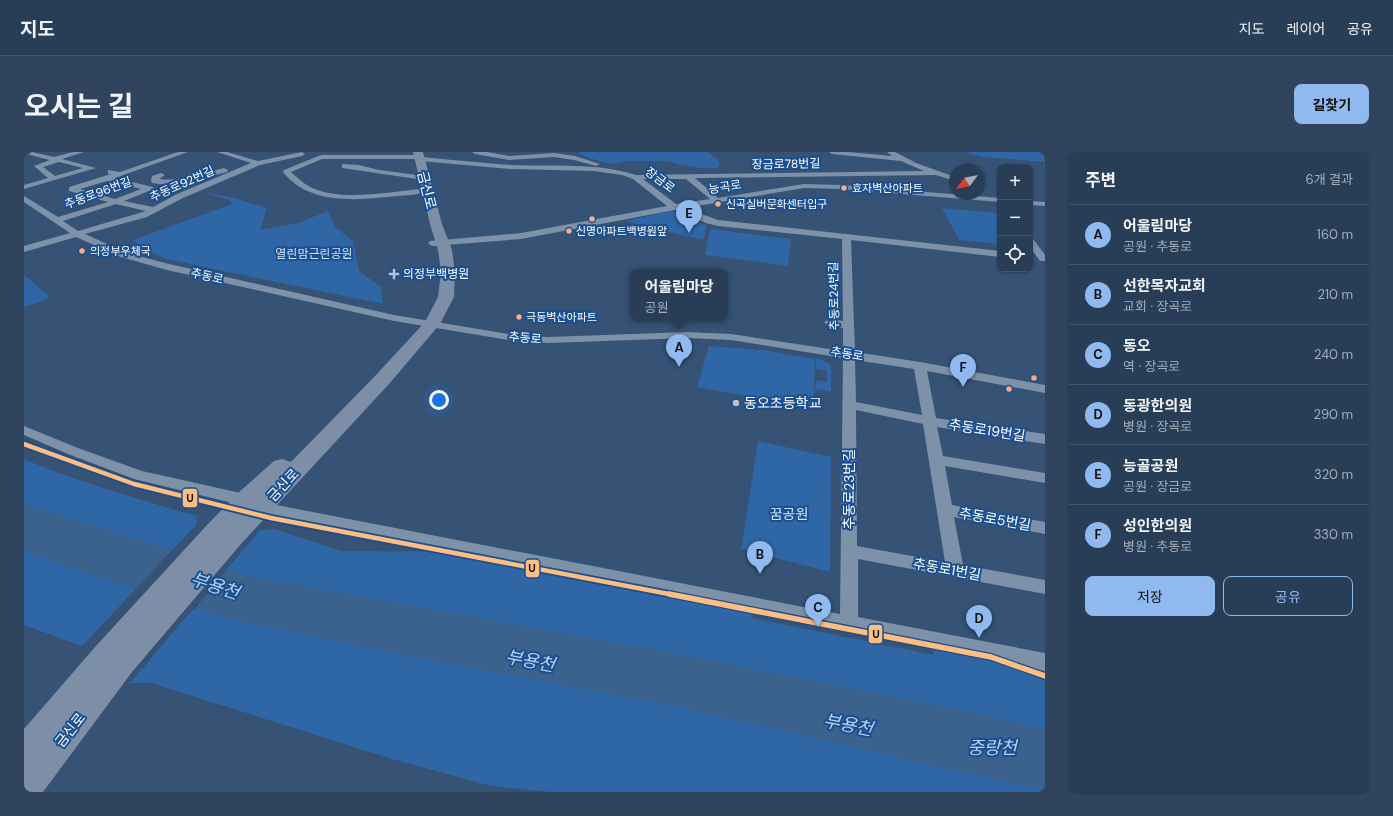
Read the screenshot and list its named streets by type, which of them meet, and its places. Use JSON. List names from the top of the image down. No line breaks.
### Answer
{"streets":{"main road":["금신로"],"street":["장금로78번길","장금로","추동로92번길","능곡로","추동로96번길","추동로","추동로24번길","추동로19번길","추동로23번길","추동로5번길","추동로1번길"]},"crossings":[["장금로78번길","장금로"],["장금로","능곡로"],["장금로","금신로"],["장금로","추동로24번길"],["추동로92번길","추동로"],["능곡로","금신로"],["금신로","추동로"],["추동로96번길","추동로"],["추동로","추동로24번길"],["추동로","추동로19번길"],["추동로","추동로23번길"],["추동로24번길","추동로23번길"],["추동로19번길","추동로23번길"],["추동로19번길","추동로5번길"],["추동로19번길","추동로1번길"],["추동로23번길","추동로1번길"]],"water":["부용천","중랑천"],"parks":["열린맘근린공원","꿈공원"],"places":{"other":["효자벽산아파트","신곡실버문화센터입구","신명아파트백병원앞","의정부우체국","극동벽산아파트","동오초등학교"],"health":["의정부백병원"]},"lines":["transit line U"],"north":"bottom left","page":{"header":"지도","nav":["지도","레이어","공유"],"title":"오시는 길","buttons":["길찾기",["저장","공유"]],"heading":["주변","6개 결과"],"map_buttons":["+","−"],"pins":["E","A","F","B","C","D"],"list":[{"mark":"A","name":"어울림마당","note":"공원 · 추동로","value":"160 m"},{"mark":"B","name":"선한목자교회","note":"교회 · 장곡로","value":"210 m"},{"mark":"C","name":"동오","note":"역 · 장곡로","value":"240 m"},{"mark":"D","name":"동광한의원","note":"병원 · 장곡로","value":"290 m"},{"mark":"E","name":"능골공원","note":"공원 · 장금로","value":"320 m"},{"mark":"F","name":"성인한의원","note":"병원 · 추동로","value":"330 m"}],"popup":["어울림마당","공원"]}}
